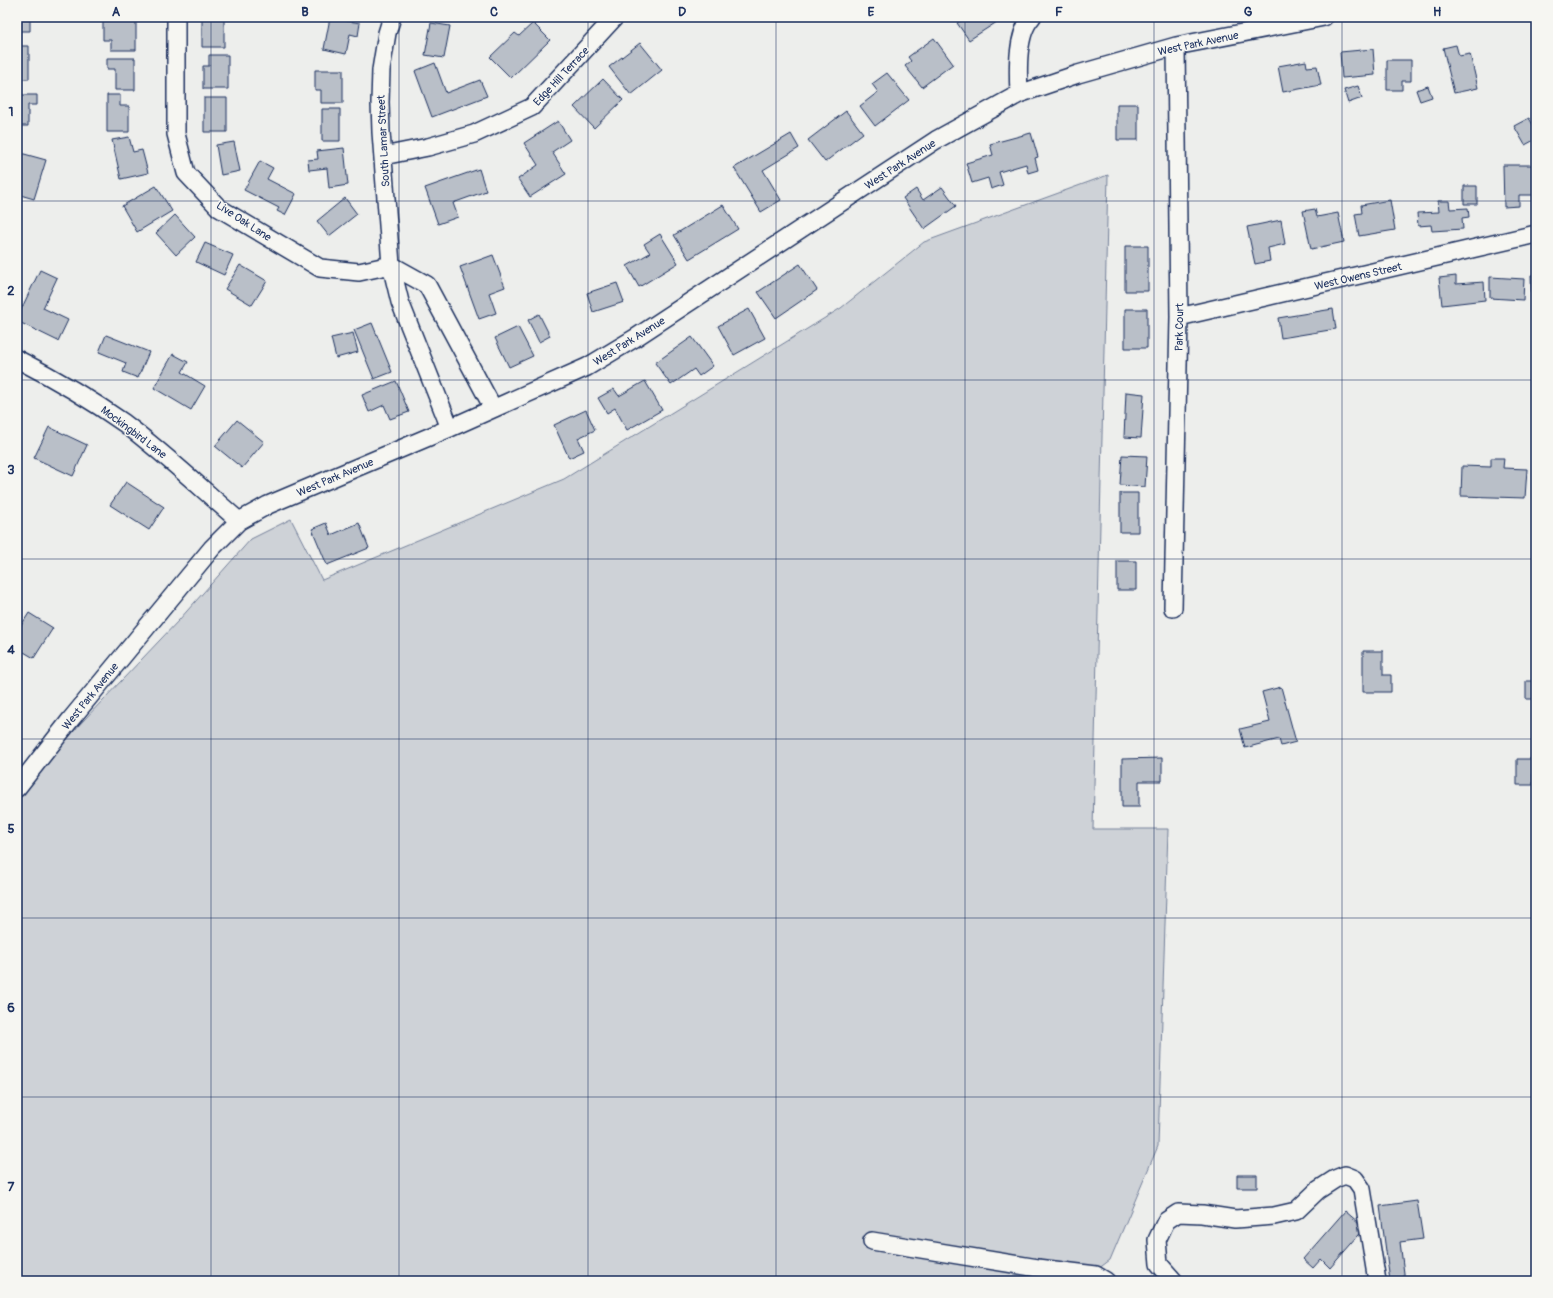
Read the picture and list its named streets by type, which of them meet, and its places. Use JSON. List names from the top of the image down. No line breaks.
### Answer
{"streets":{"street":["West Park Avenue","Edge Hill Terrace","South Lamar Street","Live Oak Lane","West Owens Street","Park Court","Mockingbird Lane"]},"crossings":[["West Park Avenue","South Lamar Street"],["West Park Avenue","Park Court"],["West Park Avenue","Mockingbird Lane"],["Edge Hill Terrace","South Lamar Street"],["South Lamar Street","Live Oak Lane"],["West Owens Street","Park Court"]],"grid":{"columns":["A","B","C","D","E","F","G","H"],"rows":["1","2","3","4","5","6","7"]}}
